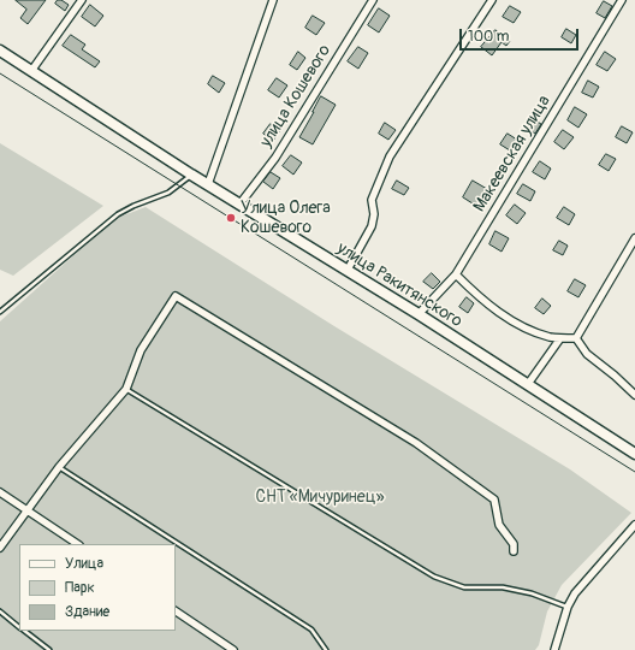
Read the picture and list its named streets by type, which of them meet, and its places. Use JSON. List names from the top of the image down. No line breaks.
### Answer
{"streets":{"main road":["улица Ракитянского"],"street":["улица Кошевого","Макеевская улица"]},"crossings":[["улица Кошевого","улица Ракитянского"],["Макеевская улица","улица Ракитянского"]],"parks":["СНТ «Мичуринец»"],"places":["Улица Олега Кошевого"],"legend":["Улица","Парк","Здание"],"scale_bar":"100 m"}
